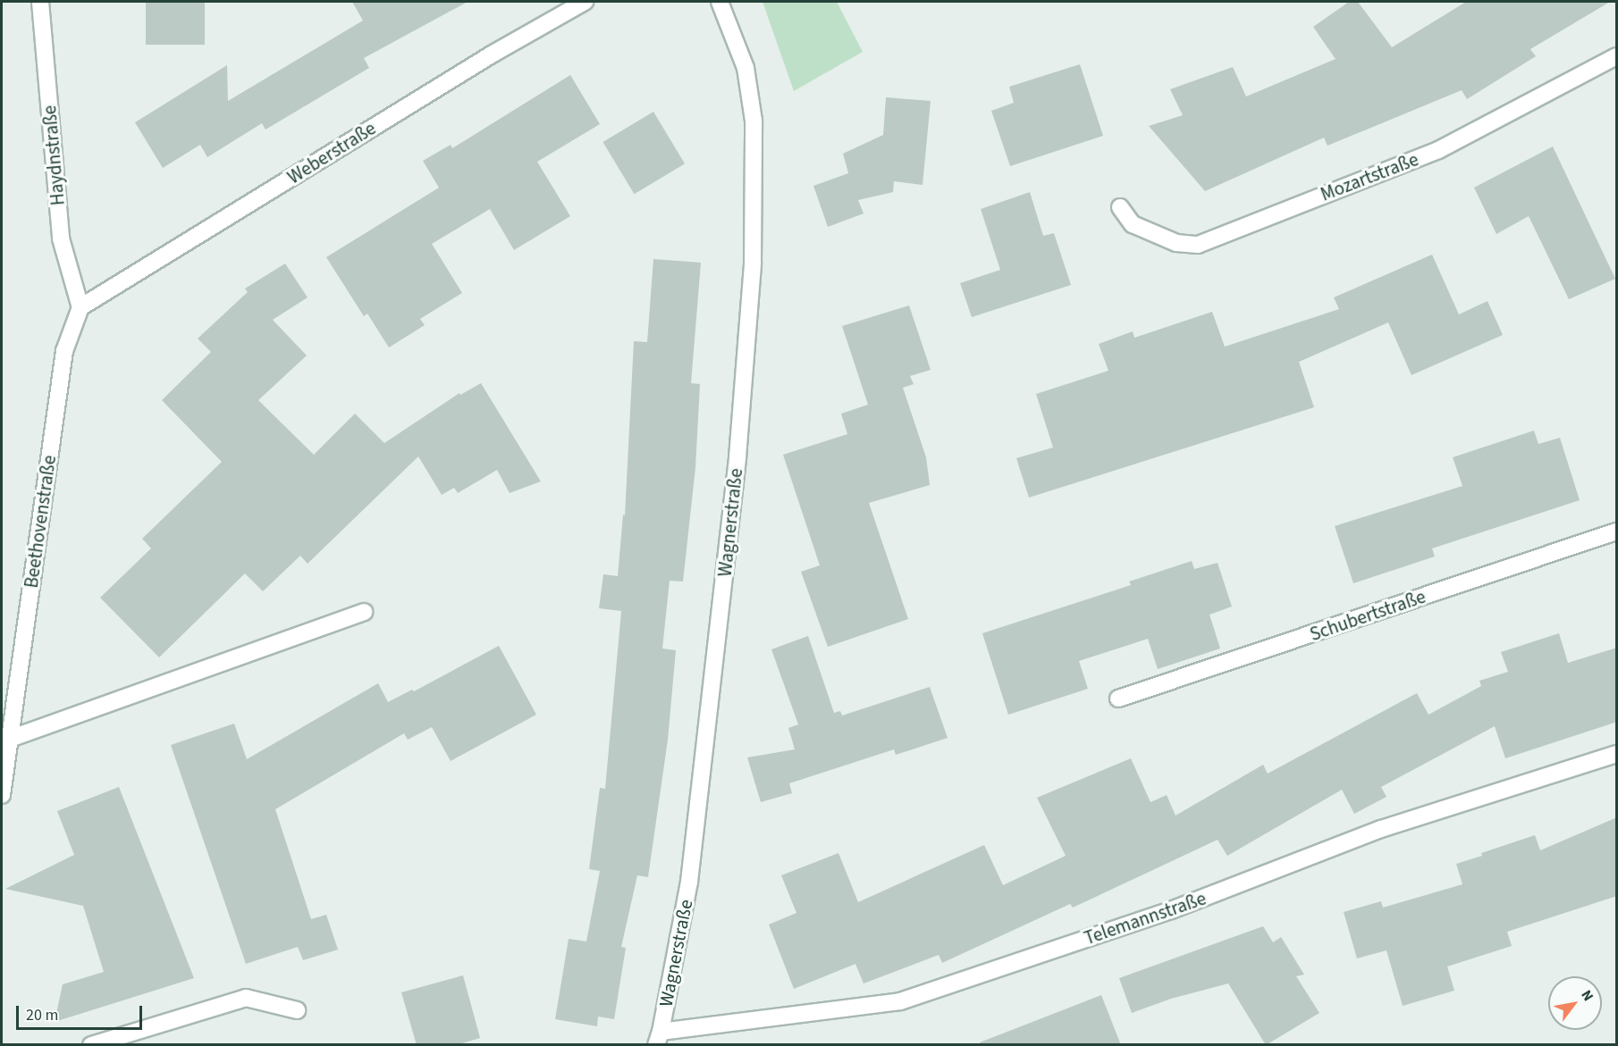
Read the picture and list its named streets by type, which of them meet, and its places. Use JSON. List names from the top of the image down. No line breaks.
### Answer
{"streets":{"street":["Weberstraße","Haydnstraße","Mozartstraße","Beethovenstraße","Wagnerstraße","Schubertstraße","Telemannstraße"]},"crossings":[["Weberstraße","Haydnstraße"],["Weberstraße","Beethovenstraße"],["Haydnstraße","Beethovenstraße"],["Wagnerstraße","Telemannstraße"]],"scale_bar":"20 m","north":"top right"}
